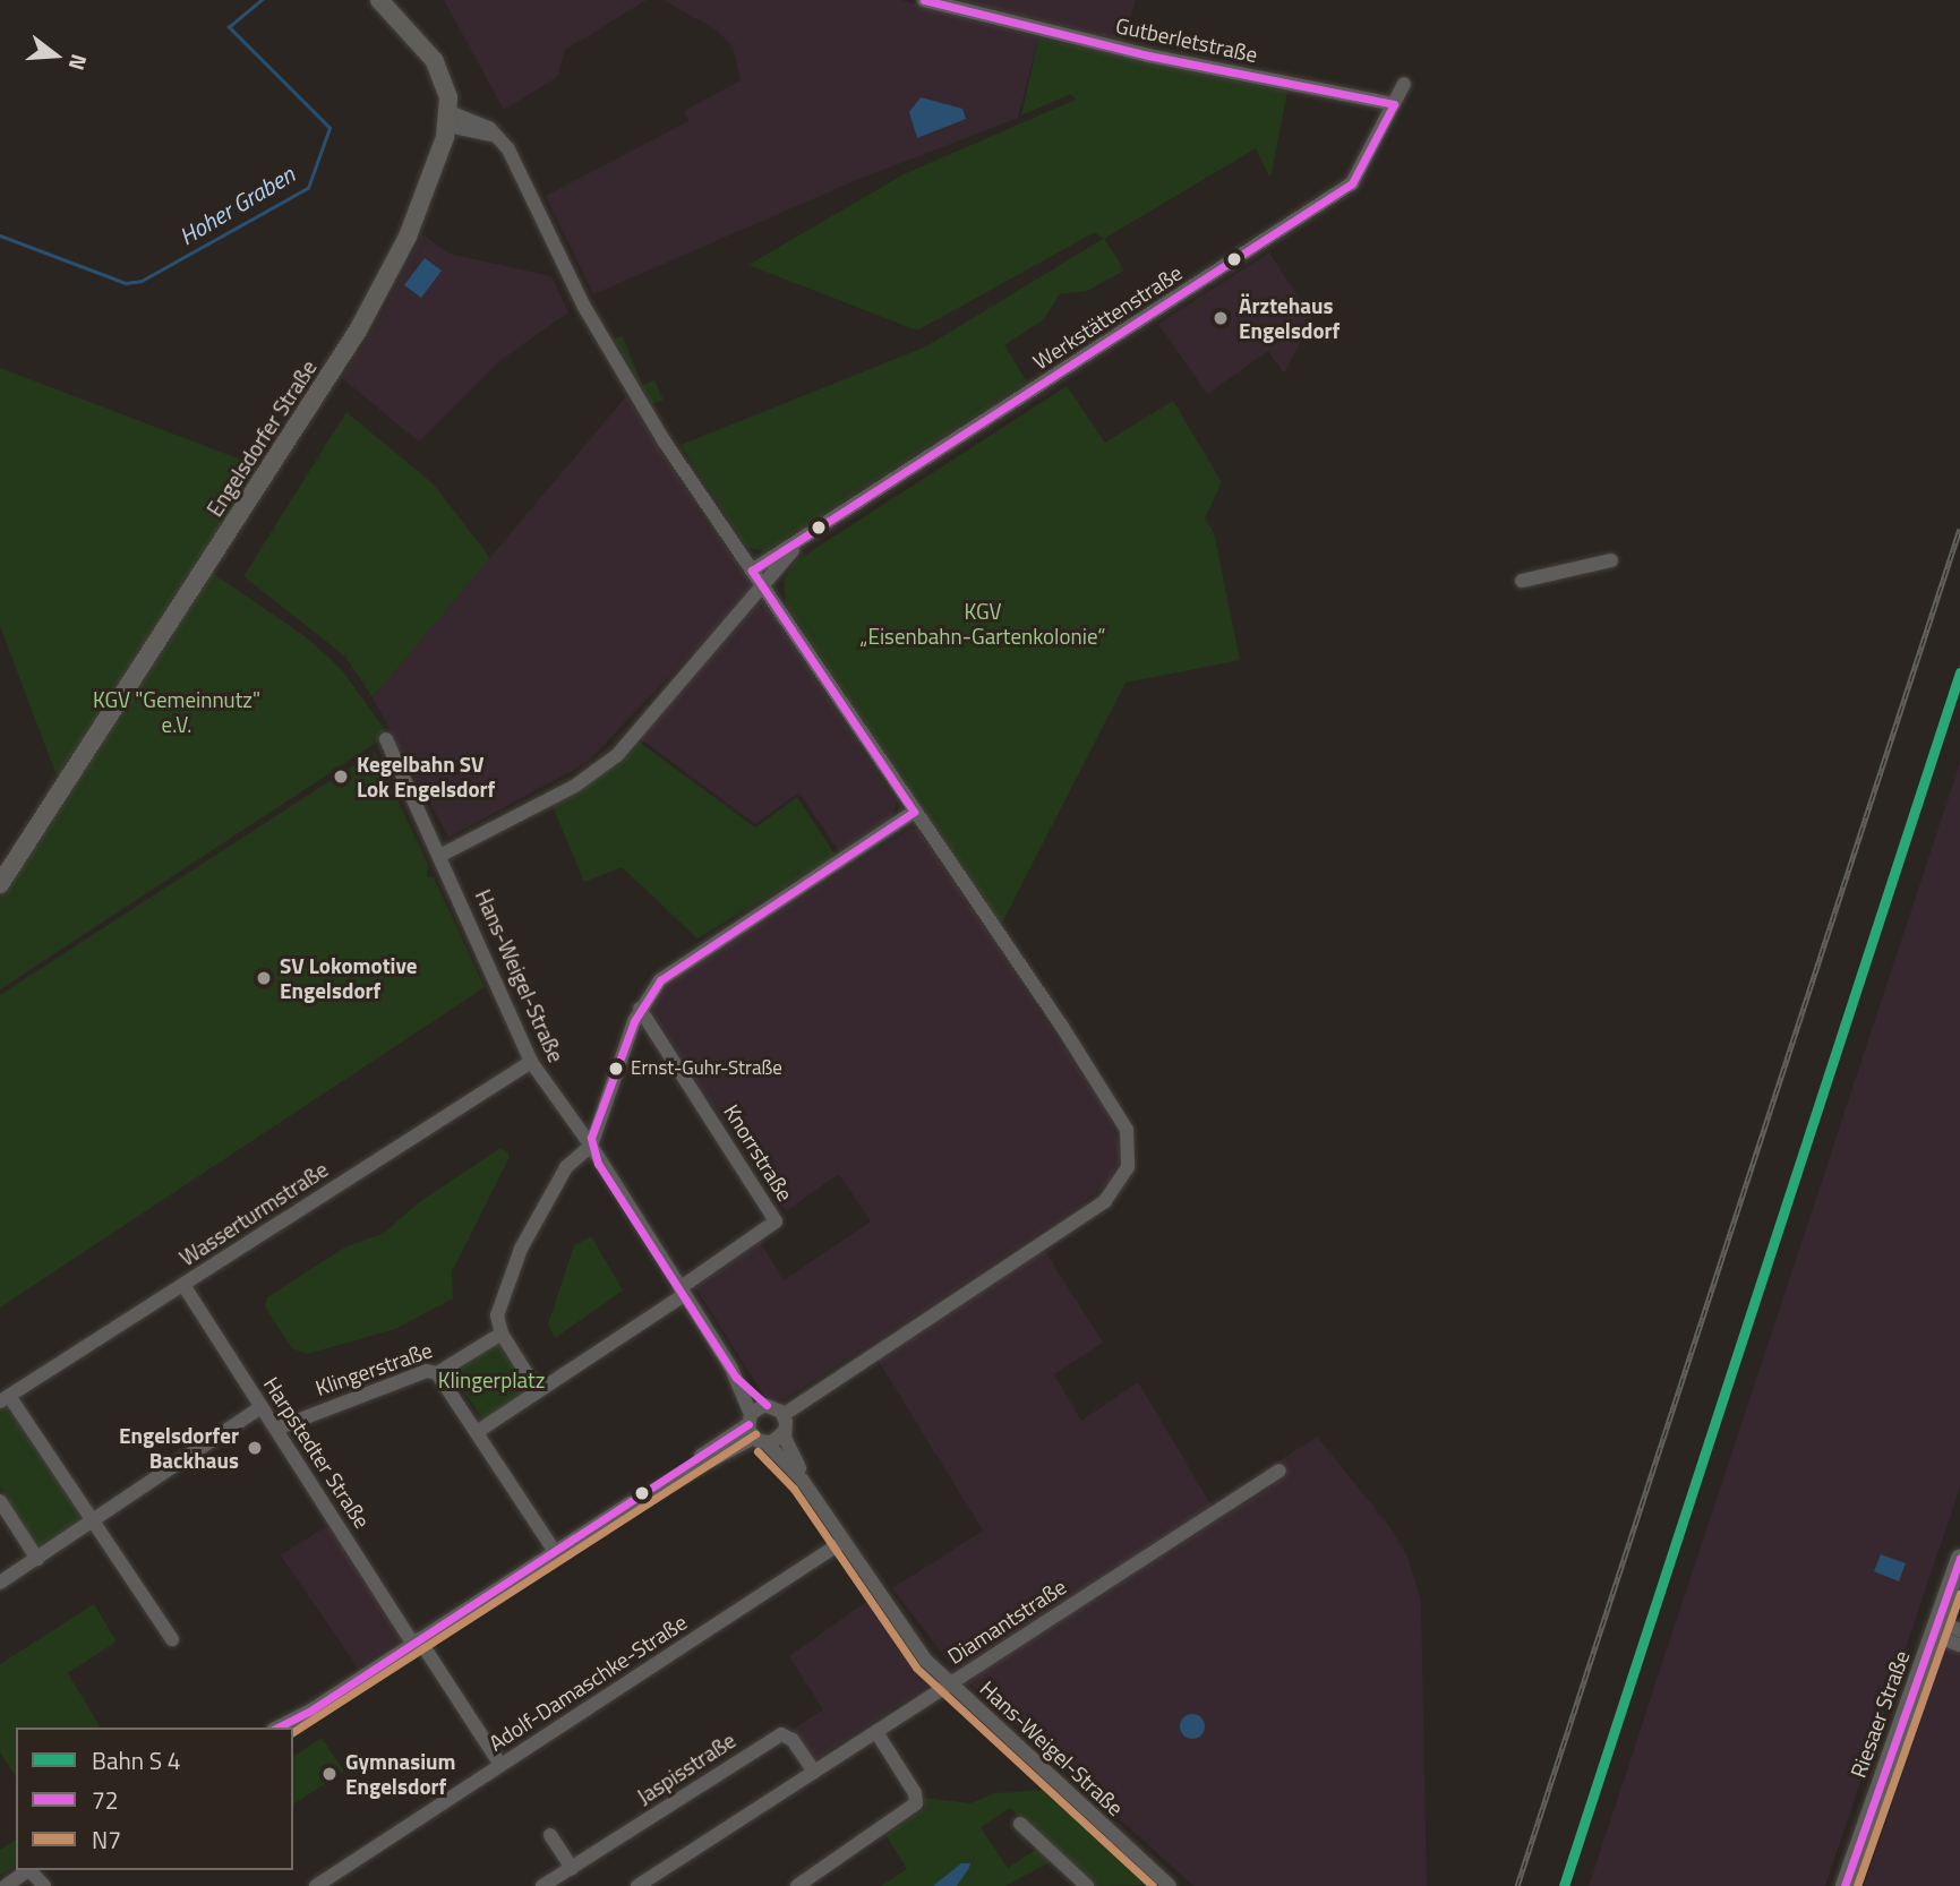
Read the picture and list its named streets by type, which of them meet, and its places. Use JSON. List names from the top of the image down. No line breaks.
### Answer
{"streets":{"main road":["Engelsdorfer Straße","Riesaer Straße"],"street":["Gutberletstraße","Werkstättenstraße","Hans-Weigel-Straße","Knorrstraße","Wasserturmstraße","Klingerstraße","Harpstedter Straße","Diamantstraße","Adolf-Damaschke-Straße","Jaspisstraße"]},"crossings":[["Gutberletstraße","Werkstättenstraße"],["Werkstättenstraße","Hans-Weigel-Straße"],["Hans-Weigel-Straße","Knorrstraße"],["Hans-Weigel-Straße","Wasserturmstraße"],["Hans-Weigel-Straße","Diamantstraße"],["Hans-Weigel-Straße","Adolf-Damaschke-Straße"],["Wasserturmstraße","Harpstedter Straße"],["Klingerstraße","Harpstedter Straße"],["Harpstedter Straße","Adolf-Damaschke-Straße"],["Diamantstraße","Jaspisstraße"]],"water":["Hoher Graben"],"parks":["KGV „Eisenbahn-Gartenkolonie“","KGV \"Gemeinnutz\" e.V.","Klingerplatz"],"places":["Ärztehaus Engelsdorf","Kegelbahn SV Lok Engelsdorf","SV Lokomotive Engelsdorf","Ernst-Guhr-Straße","Engelsdorfer Backhaus","Gymnasium Engelsdorf"],"lines":["transit line 72","transit line N7"],"legend":["Bahn S 4","72","N7"],"north":"right"}
